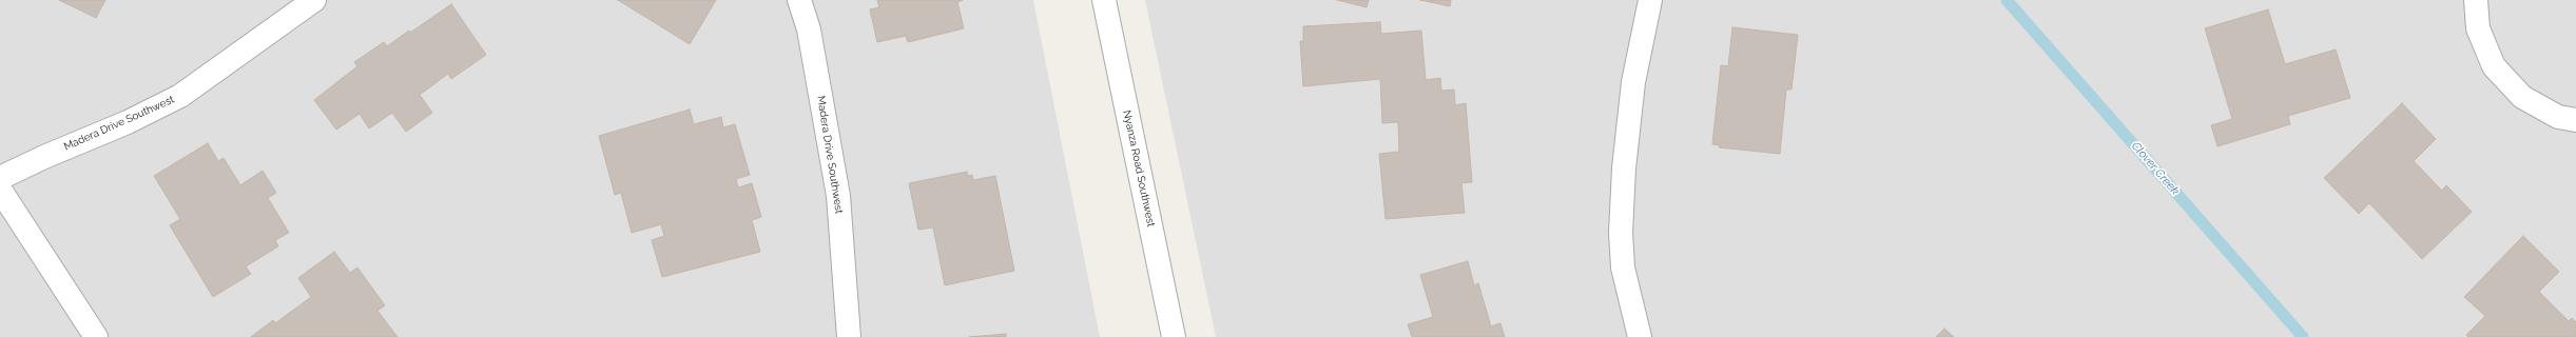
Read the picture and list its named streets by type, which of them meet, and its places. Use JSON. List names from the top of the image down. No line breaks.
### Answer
{"streets":{"street":["Madera Drive Southwest","Nyanza Road Southwest"]},"water":["Clover Creek"]}
